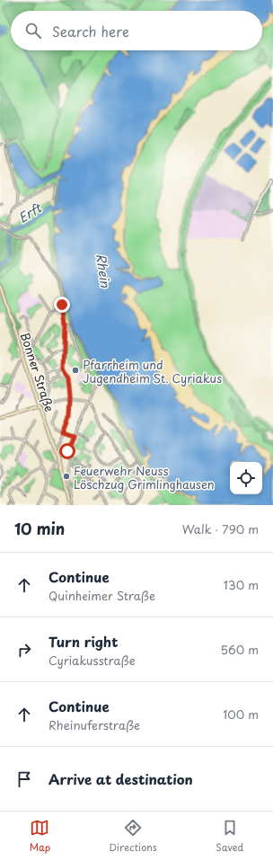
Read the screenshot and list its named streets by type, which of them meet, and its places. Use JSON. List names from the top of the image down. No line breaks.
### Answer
{"streets":{"main road":["Bonner Straße"]},"water":["Erft","Rhein"],"places":["Pfarrheim und Jugendheim St. Cyriakus","Feuerwehr Neuss Löschzug Grimlinghausen"],"page":{"search":"Search here","heading":["10 min","Walk · 790 m"],"list":[["Continue","Quinheimer Straße","130 m"],["Turn right","Cyriakusstraße","560 m"],["Continue","Rheinuferstraße","100 m"],"Arrive at destination"],"nav":["Map","Directions","Saved"]}}
